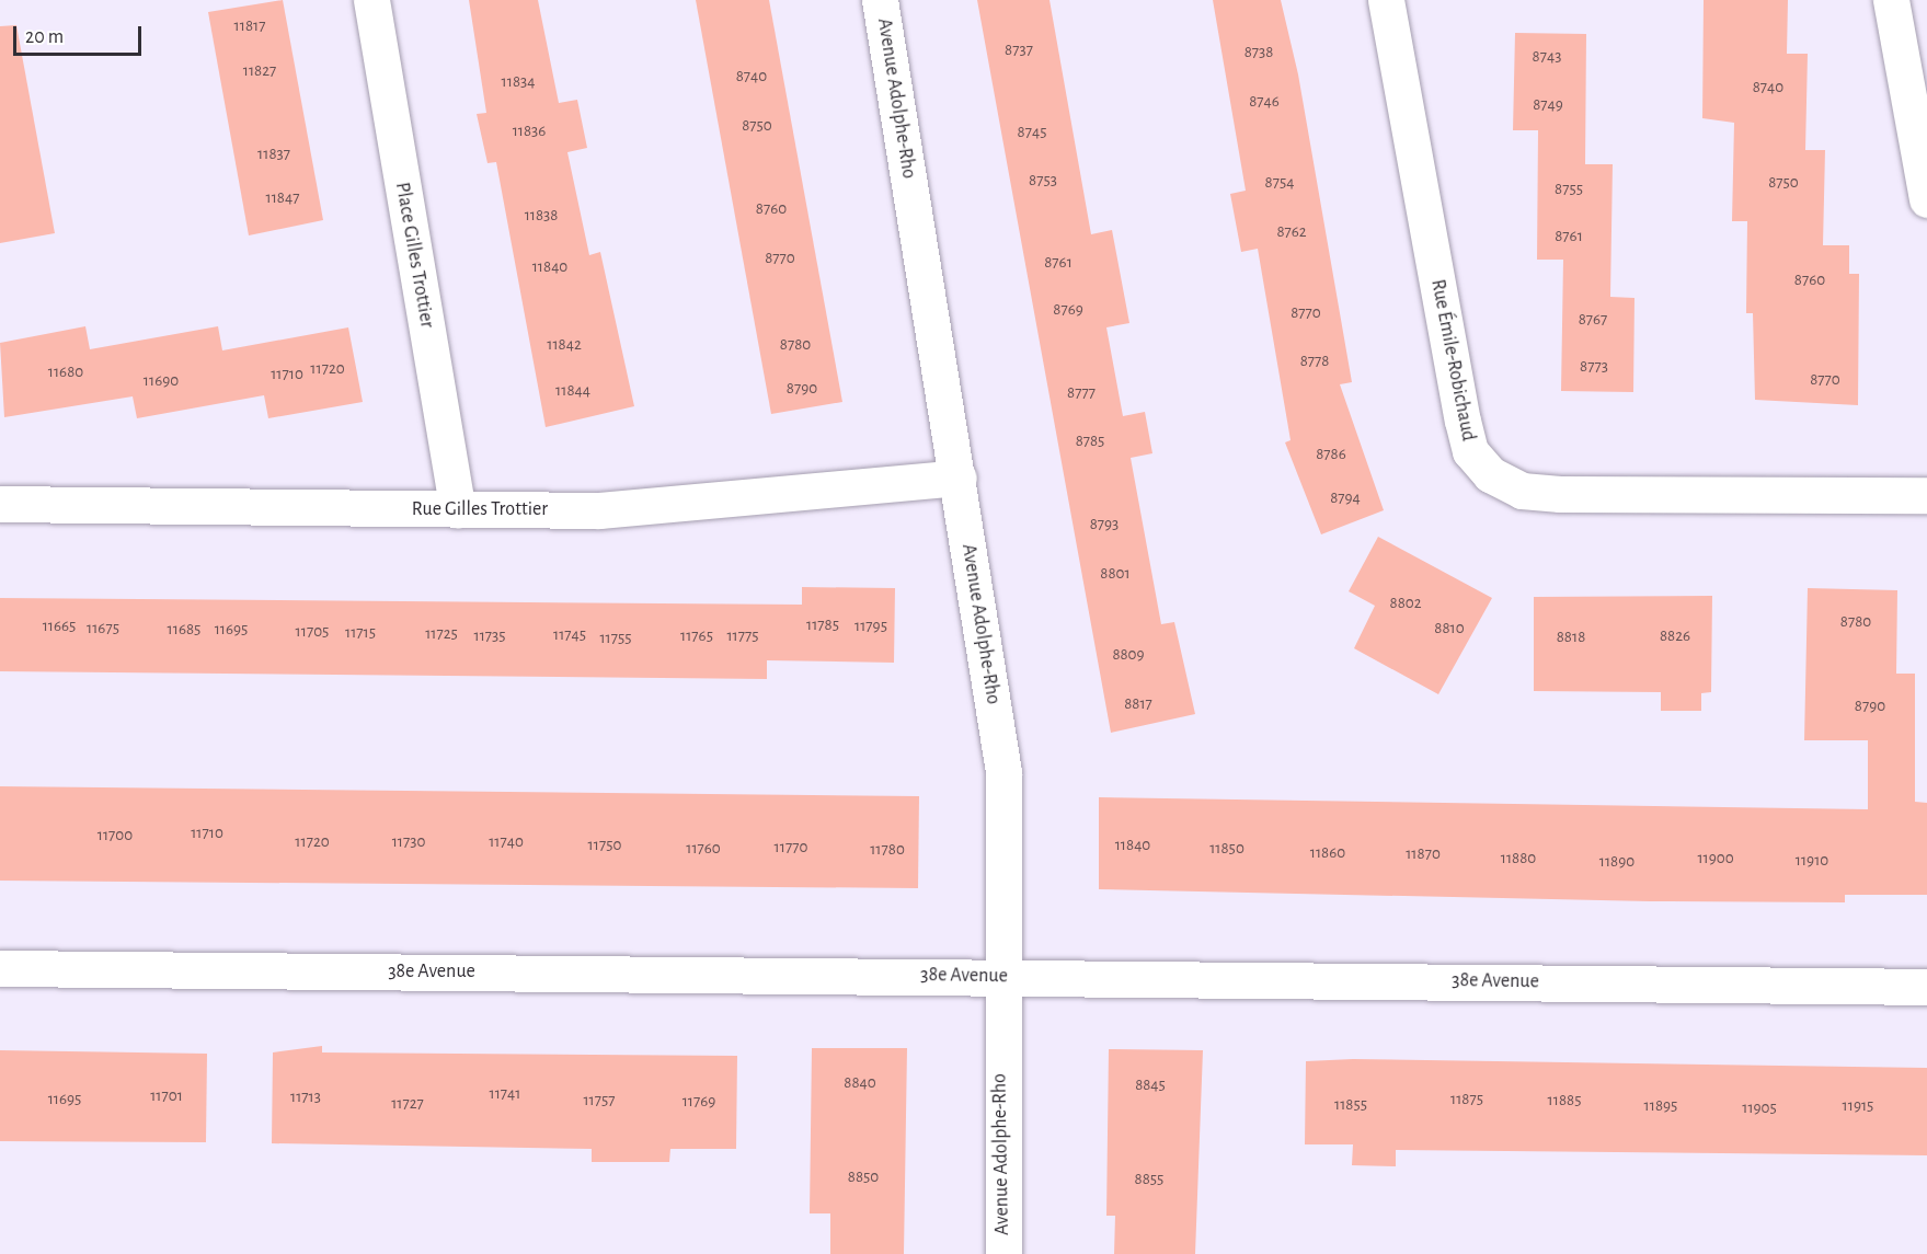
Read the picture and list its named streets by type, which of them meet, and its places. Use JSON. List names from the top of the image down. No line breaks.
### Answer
{"streets":{"street":["Avenue Adolphe-Rho","Place Gilles Trottier","Rue Émile-Robichaud","Rue Gilles Trottier","38e Avenue"]},"crossings":[["Avenue Adolphe-Rho","Rue Gilles Trottier"],["Avenue Adolphe-Rho","38e Avenue"],["Place Gilles Trottier","Rue Gilles Trottier"]],"house_numbers":["11817","8737","8738","8743","11827","8740","11834","8740","8746","8749","8750","11836","8745","11837","8753","8754","8750","8755","11847","8760","11838","8762","8761","8770","8761","11840","8760","8769","8770","8767","11842","8780","8778","8773","11720","11680","11710","8770","11690","8790","11844","8777","8785","8786","8794","8793","8801","8802","8780","11785","11665","11795","11675","8810","11685","11695","11705","11715","11725","11745","11735","11765","11775","8826","8818","11755","8809","8817","8790","11710","11700","11720","11730","11740","11750","11840","11770","11760","11850","11780","11860","11870","11880","11900","11910","11890","8840","8845","11741","11701","11713","11695","11875","11757","11885","11769","11727","11855","11895","11915","11905","8850","8855"],"scale_bar":"20 m"}
